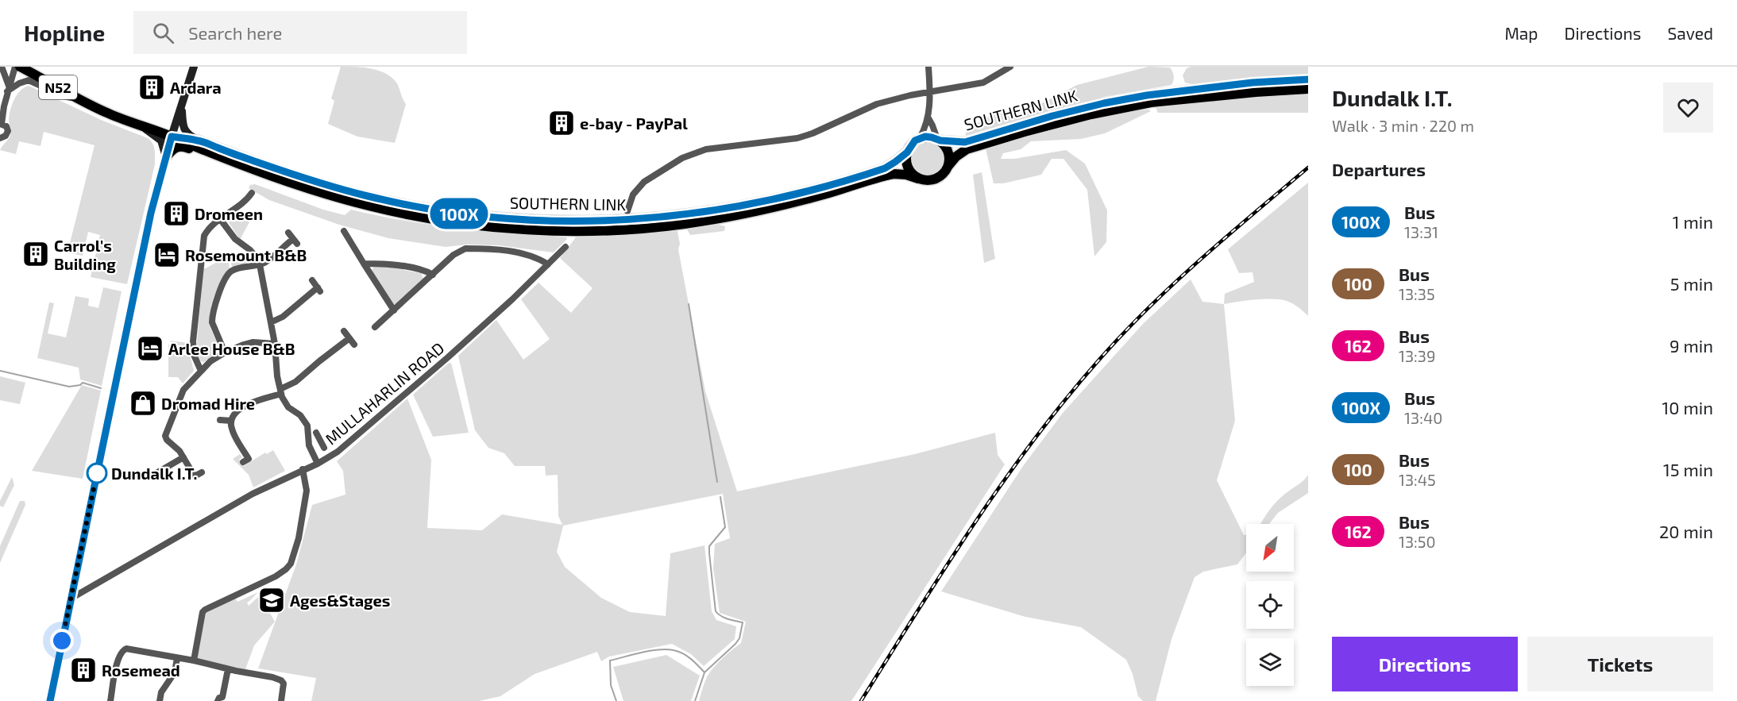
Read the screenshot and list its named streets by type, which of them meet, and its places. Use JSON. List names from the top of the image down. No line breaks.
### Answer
{"streets":{"main road":["N52","SOUTHERN LINK"],"street":["MULLAHARLIN ROAD"]},"crossings":[["N52","SOUTHERN LINK"]],"places":{"building":["Ardara","e-bay - PayPal","Dromeen","Carrol's Building","Rosemead"],"hotel":["Rosemount B&B","Arlee House B&B"],"shop":["Dromad Hire"],"other":["Dundalk I.T."],"school or university":["Ages&Stages"]},"lines":["bus line 100X"],"north":"bottom left","page":{"header":"Hopline","search":"Search here","nav":["Map","Directions","Saved"],"on_map":"100X","heading":[["Dundalk I.T.","Walk · 3 min · 220 m"],"Departures"],"list":[{"mark":"100X","name":"Bus","note":"13:31","value":"1 min"},{"mark":"100","name":"Bus","note":"13:35","value":"5 min"},{"mark":"162","name":"Bus","note":"13:39","value":"9 min"},{"mark":"100X","name":"Bus","note":"13:40","value":"10 min"},{"mark":"100","name":"Bus","note":"13:45","value":"15 min"},{"mark":"162","name":"Bus","note":"13:50","value":"20 min"}],"buttons":["Directions","Tickets"]}}
